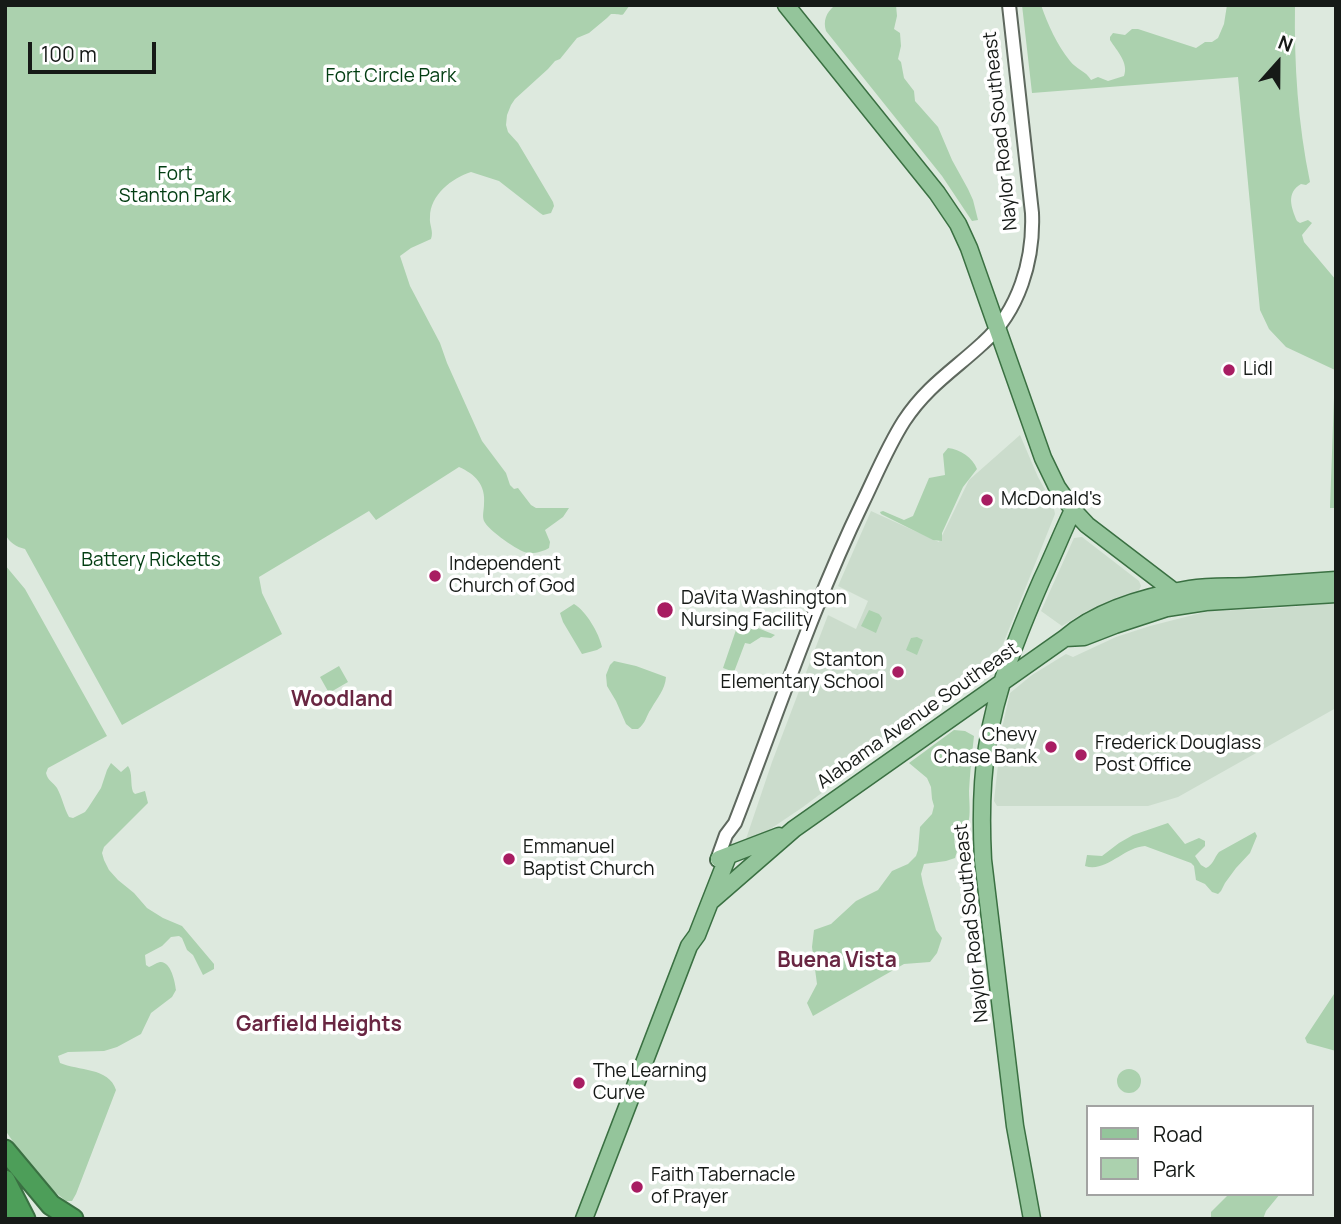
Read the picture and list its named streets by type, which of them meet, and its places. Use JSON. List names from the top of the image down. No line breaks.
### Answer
{"streets":{"main road":["Naylor Road Southeast","Alabama Avenue Southeast"]},"crossings":[["Naylor Road Southeast","Alabama Avenue Southeast"]],"districts":["Woodland","Buena Vista","Garfield Heights"],"parks":["Fort Circle Park","Fort Stanton Park","Battery Ricketts"],"places":["Lidl","McDonald's","Independent Church of God","DaVita Washington Nursing Facility","Stanton Elementary School","Chevy Chase Bank","Frederick Douglass Post Office","Emmanuel Baptist Church","The Learning Curve","Faith Tabernacle of Prayer"],"legend":["Road","Park"],"scale_bar":"100 m","north":"top"}
